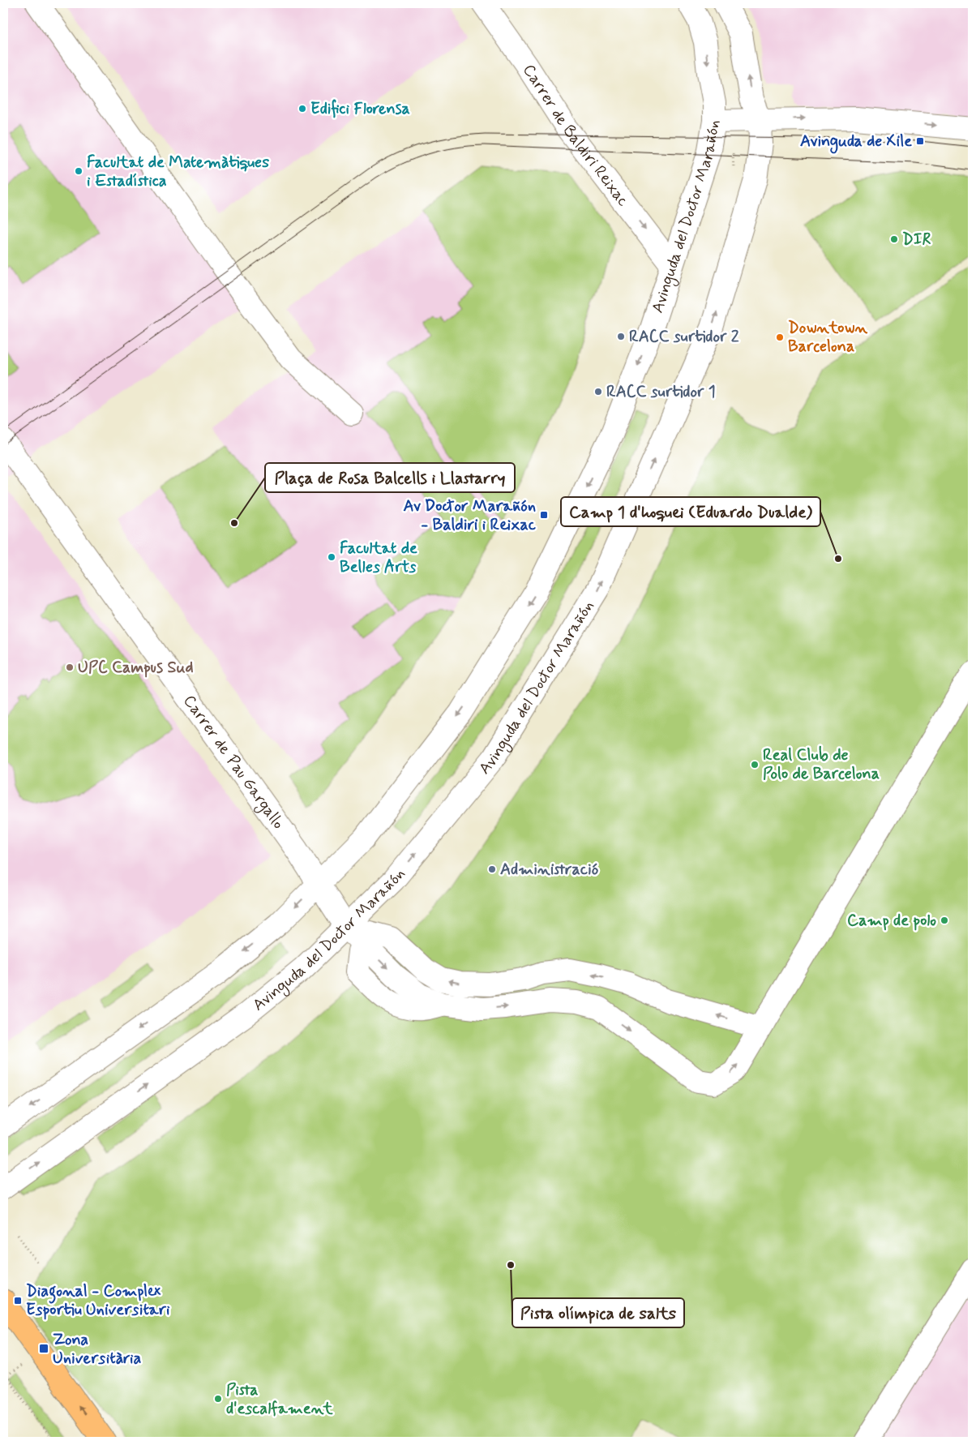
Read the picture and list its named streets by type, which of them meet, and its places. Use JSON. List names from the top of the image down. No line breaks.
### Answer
{"streets":{"street":["Carrer de Baldiri Reixac","Avinguda del Doctor Marañón","Carrer de Pau Gargallo"]},"crossings":[["Carrer de Baldiri Reixac","Avinguda del Doctor Marañón"],["Avinguda del Doctor Marañón","Carrer de Pau Gargallo"]],"one_way":["Carrer de Baldiri Reixac"],"places":{"other":["Edifici Florensa","Facultat de Matemàtiques i Estadística","DIR","RACC surtidor 2","Downtown Barcelona","RACC surtidor 1","Plaça de Rosa Balcells i Llastarry","Facultat de Belles Arts","Camp 1 d'hoquei (Eduardo Dualde)","UPC Campus Sud","Real Club de Polo de Barcelona","Administració","Camp de polo","Pista olímpica de salts","Pista d'escalfament"],"transit":["Avinguda de Xile","Av Doctor Marañón - Baldiri i Reixac","Diagonal - Complex Esportiu Universitari","Zona Universitària"]}}
